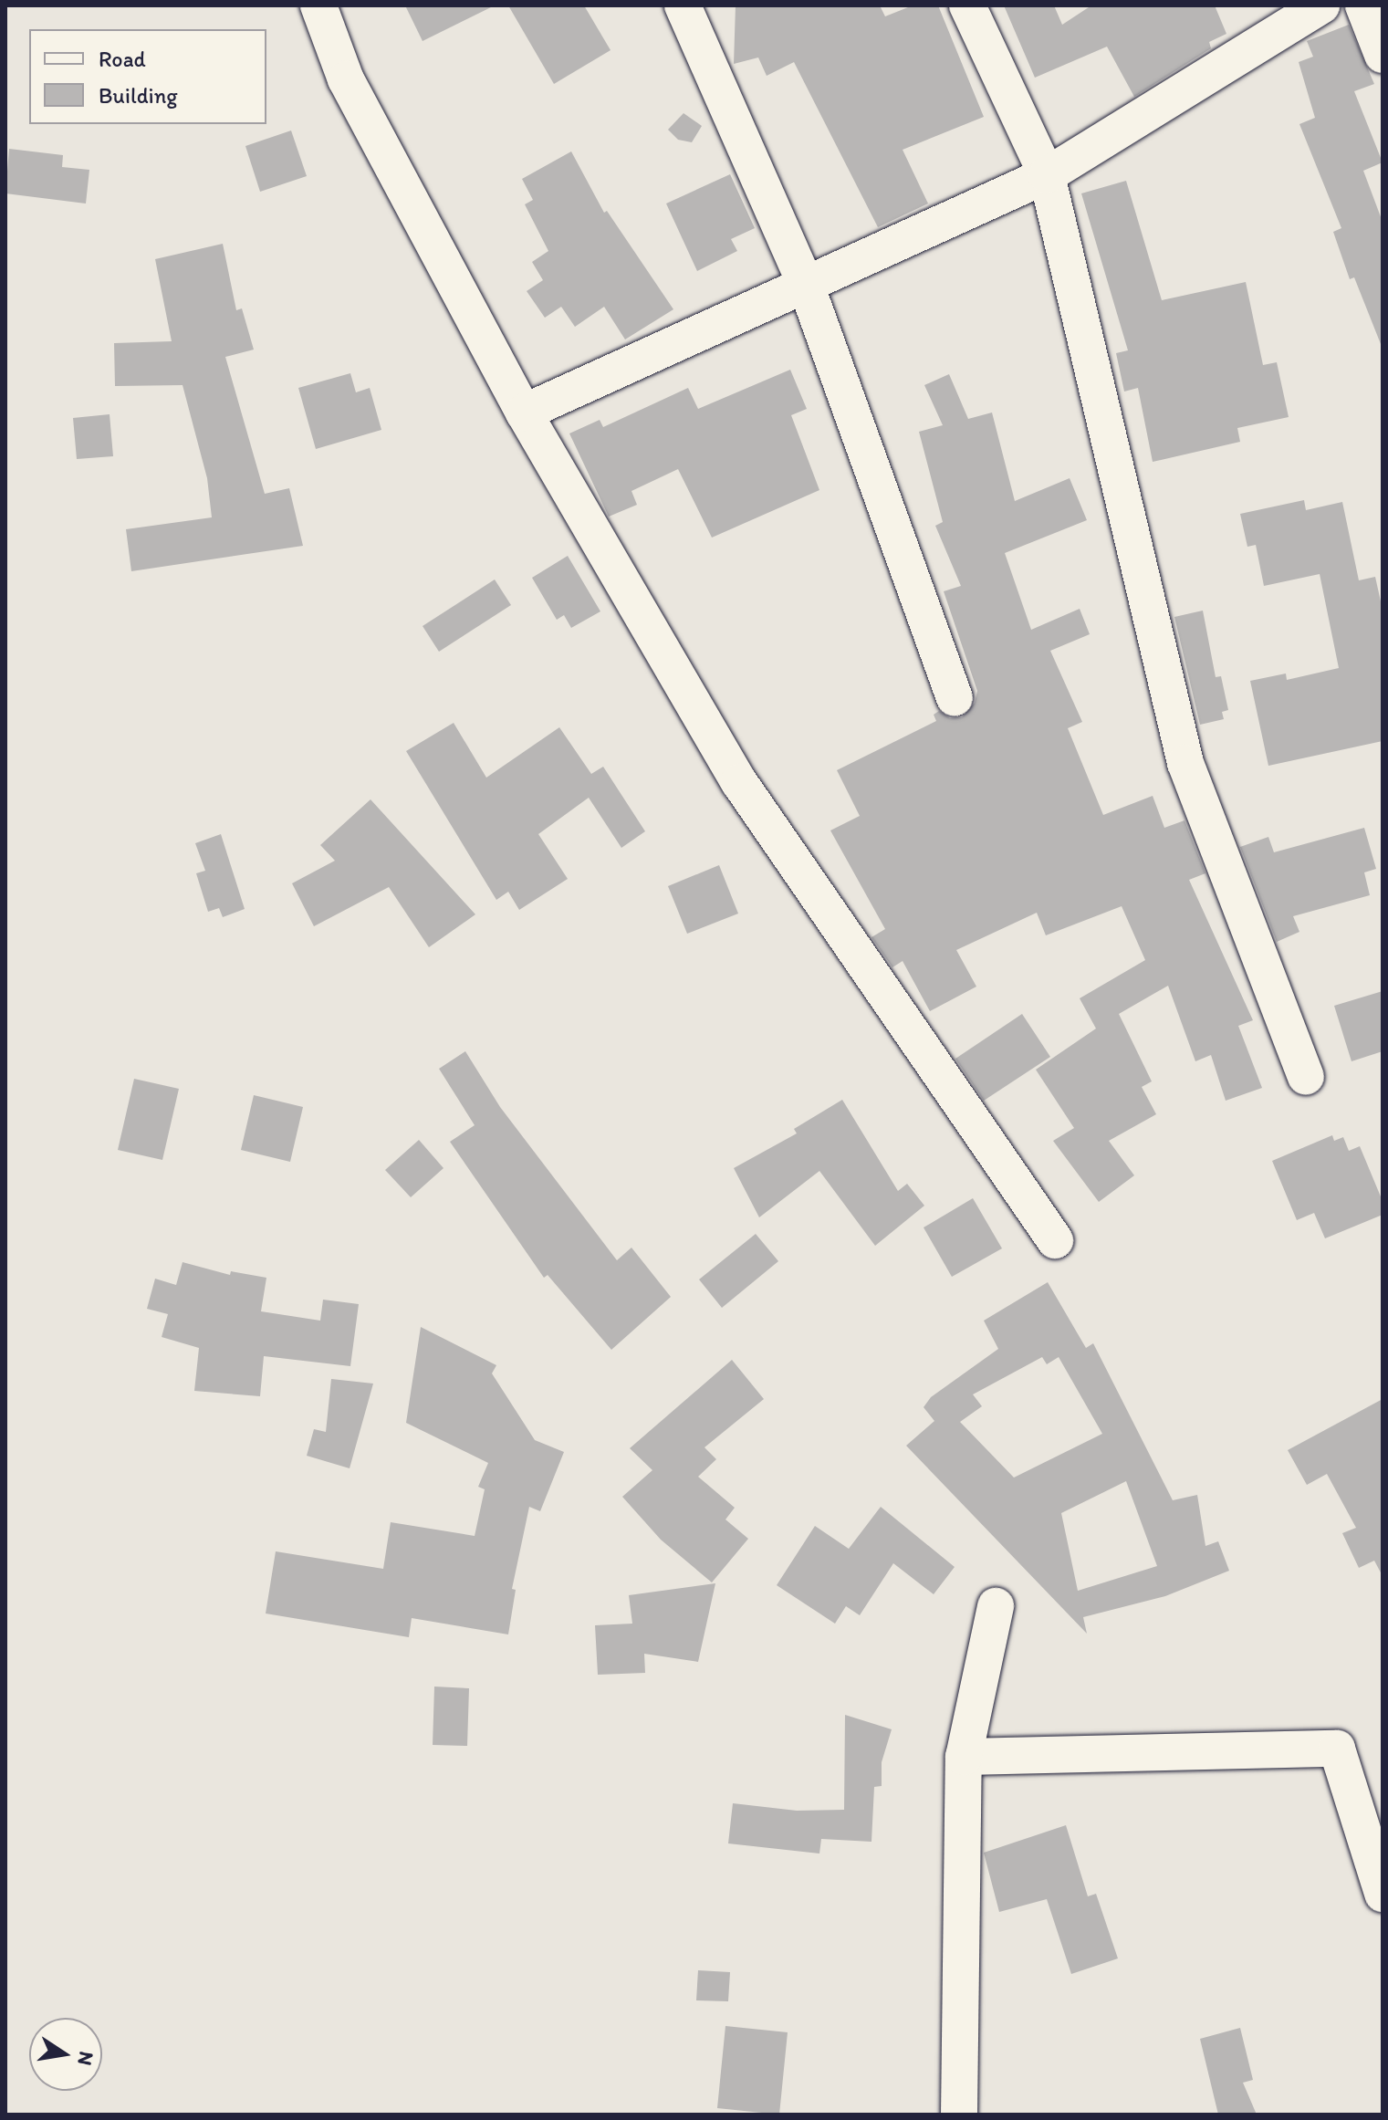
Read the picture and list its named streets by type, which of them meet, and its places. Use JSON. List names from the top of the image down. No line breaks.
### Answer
{"legend":["Road","Building"],"north":"right"}
